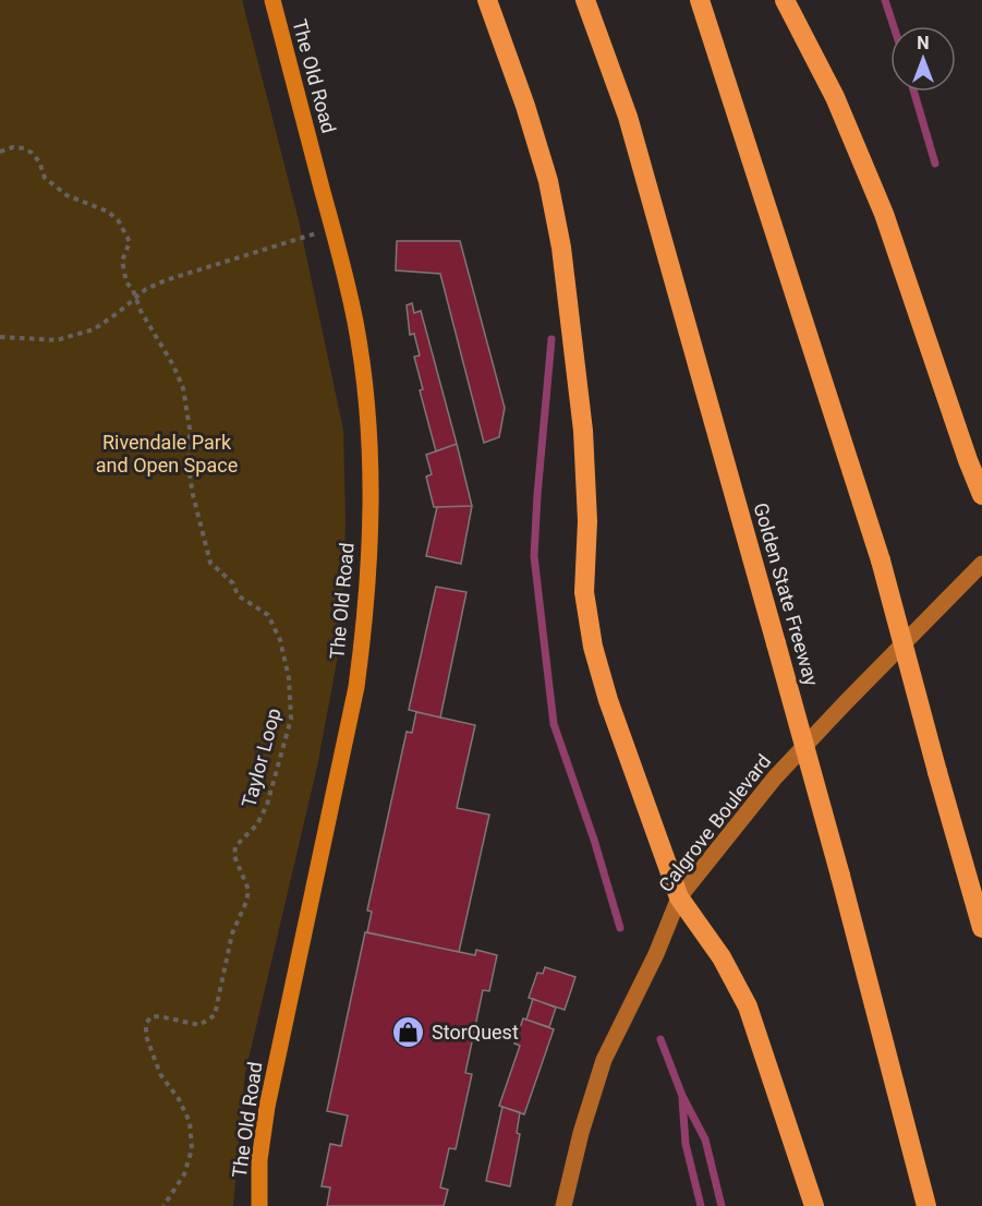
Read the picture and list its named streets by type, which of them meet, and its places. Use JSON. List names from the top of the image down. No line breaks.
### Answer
{"streets":{"highway":["Golden State Freeway"],"main road":["The Old Road","Calgrove Boulevard"],"path":["Taylor Loop"]},"parks":["Rivendale Park and Open Space"],"places":{"shop":["StorQuest"]},"north":"top"}
